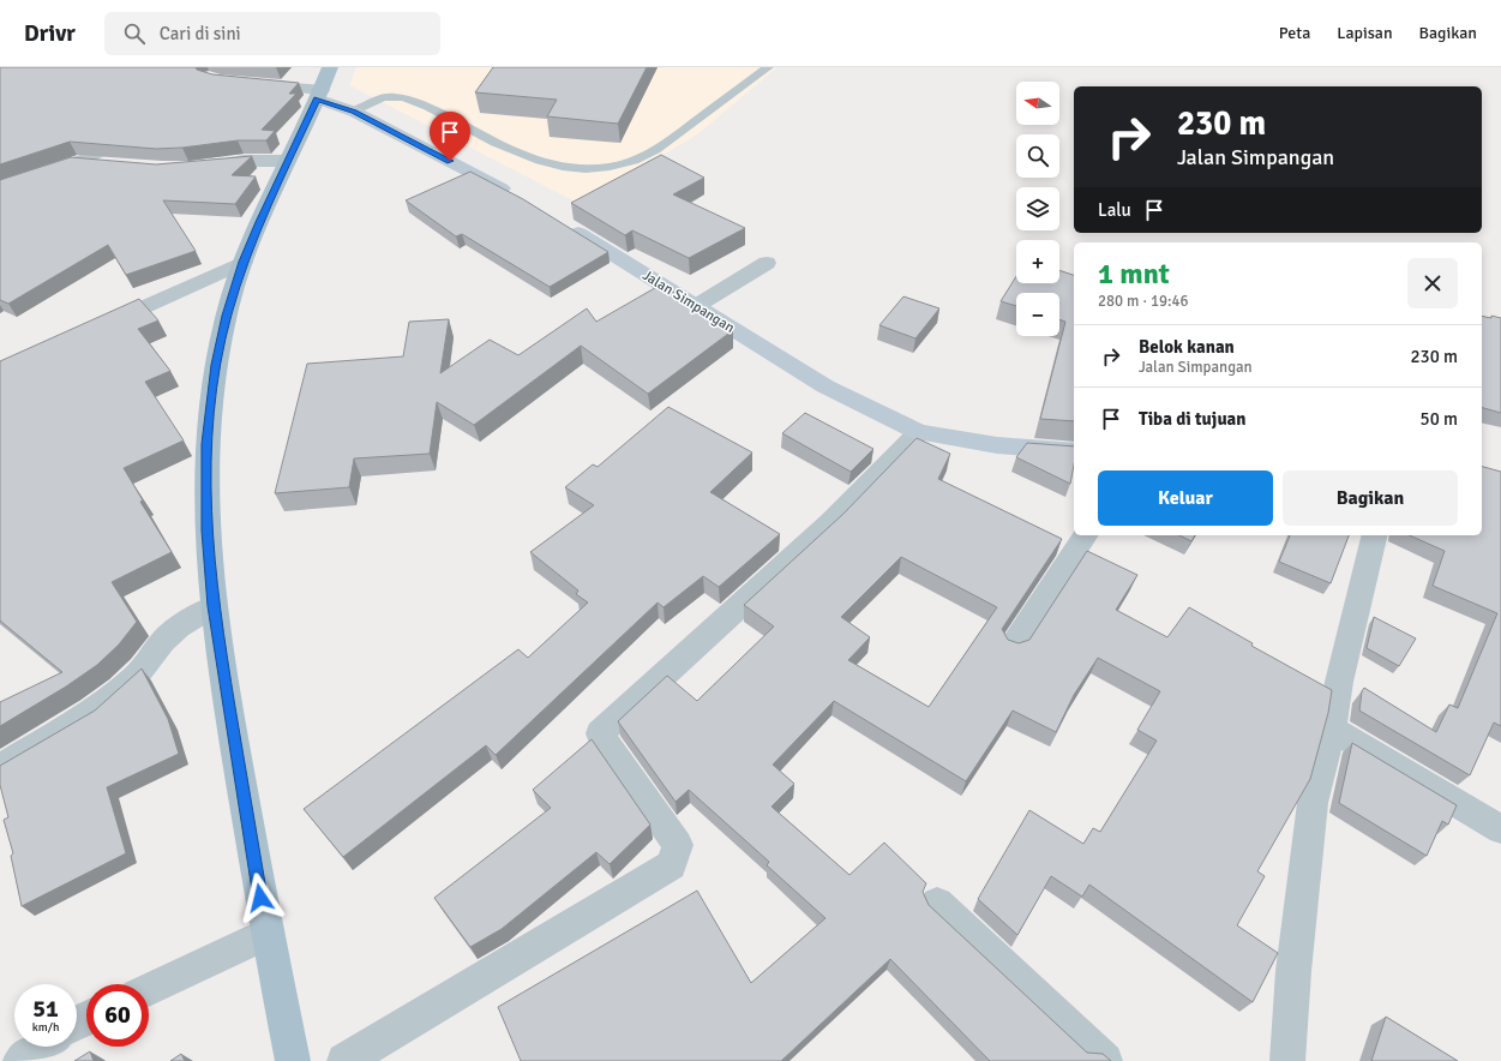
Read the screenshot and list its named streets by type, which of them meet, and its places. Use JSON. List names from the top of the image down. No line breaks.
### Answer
{"streets":{"street":["Jalan Simpangan"]},"north":"left","page":{"header":"Drivr","search":"Cari di sini","nav":["Peta","Lapisan","Bagikan"],"map_buttons":["+","−"],"turn":["230 m","Jalan Simpangan"],"then":"Lalu","heading":["1 mnt","280 m · 19:46"],"list":[{"name":"Belok kanan","note":"Jalan Simpangan","value":"230 m"},{"name":"Tiba di tujuan","value":"50 m"}],"buttons":["Keluar","Bagikan"],"speed":"51 km/h","limit":"60"}}
